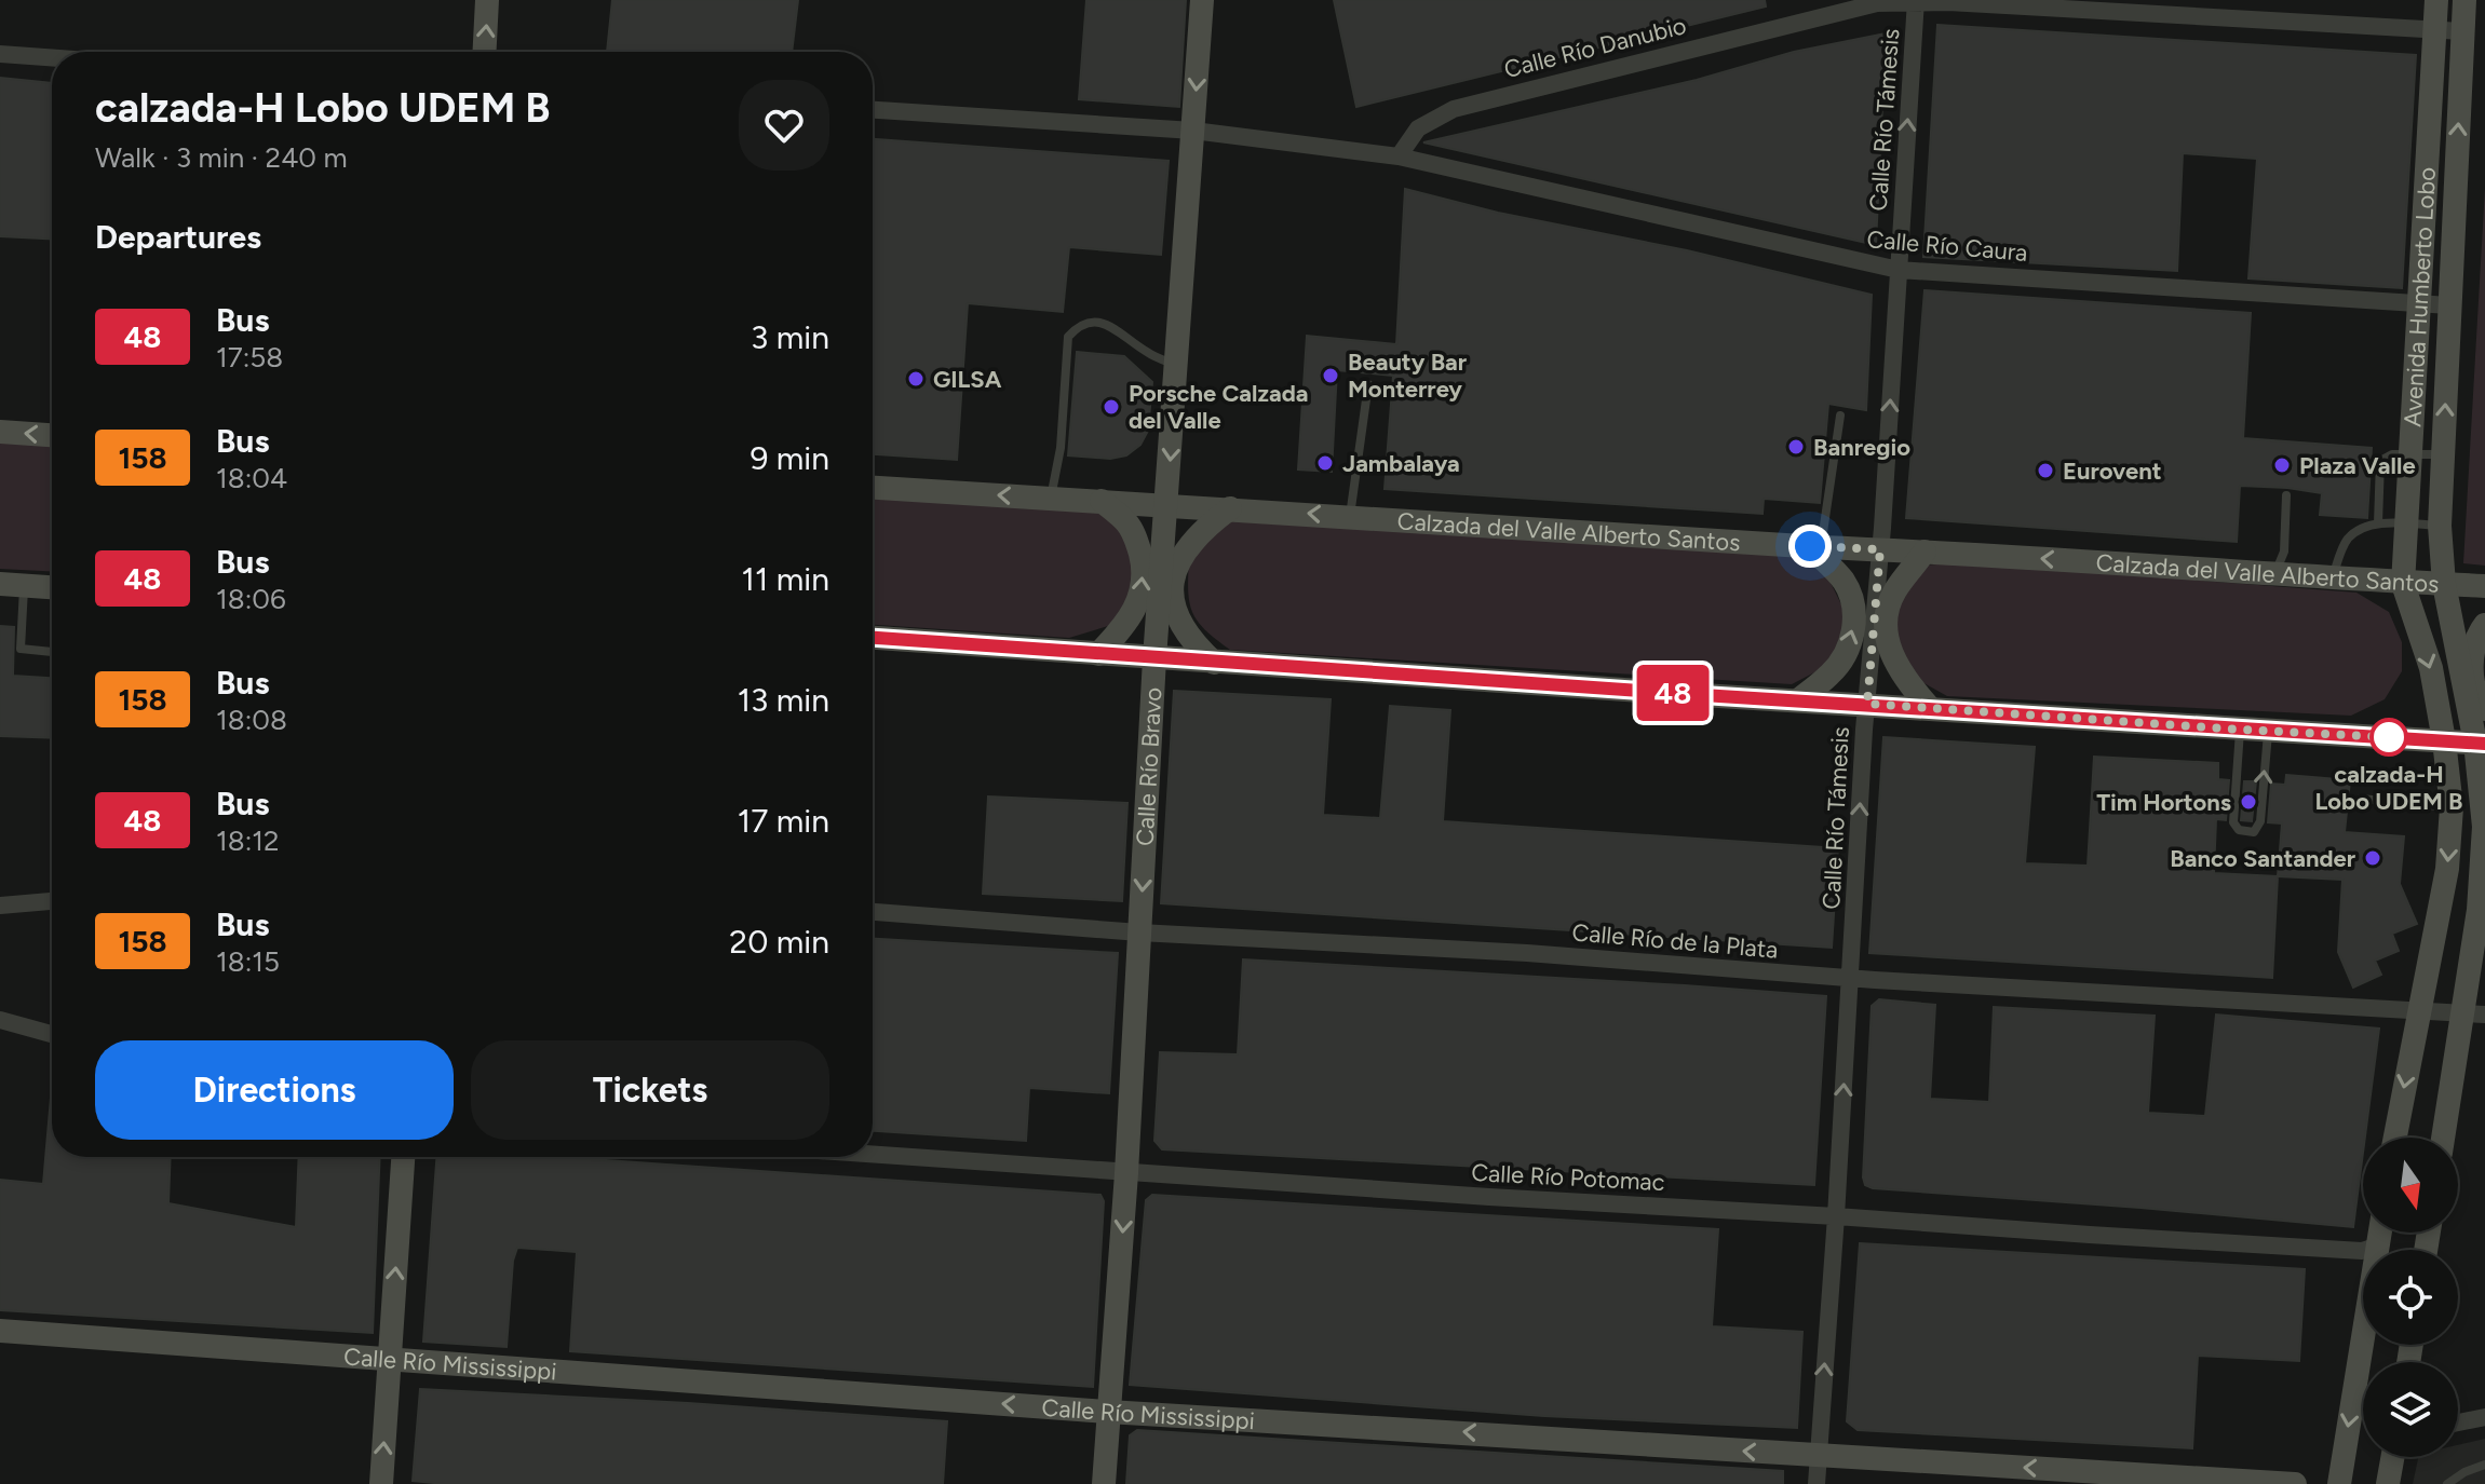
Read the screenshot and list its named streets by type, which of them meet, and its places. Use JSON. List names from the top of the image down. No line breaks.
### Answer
{"streets":{"main road":["Avenida Humberto Lobo","Calzada del Valle Alberto Santos","Calle Río Bravo","Calle Río Mississippi"],"street":["Calle Río Danubio","Calle Río Támesis","Calle Río Caura","Calle Río de la Plata","Calle Río Potomac"]},"crossings":[["Calle Río Danubio","Calle Río Támesis"],["Calle Río Danubio","Calle Río Caura"],["Calle Río Danubio","Avenida Humberto Lobo"],["Calle Río Támesis","Calle Río Caura"],["Calle Río Támesis","Calzada del Valle Alberto Santos"],["Calle Río Támesis","Calle Río de la Plata"],["Calle Río Támesis","Calle Río Potomac"],["Calle Río Támesis","Calle Río Mississippi"],["Calle Río Caura","Avenida Humberto Lobo"],["Avenida Humberto Lobo","Calzada del Valle Alberto Santos"],["Avenida Humberto Lobo","Calle Río de la Plata"],["Calzada del Valle Alberto Santos","Calle Río Bravo"],["Calle Río Bravo","Calle Río de la Plata"],["Calle Río Bravo","Calle Río Potomac"],["Calle Río Bravo","Calle Río Mississippi"]],"one_way":["Calle Río Támesis","Calle Río Bravo","Calle Río Mississippi"],"places":["Beauty Bar Monterrey","GILSA","Porsche Calzada del Valle","Banregio","Jambalaya","Plaza Valle","Eurovent","calzada-H Lobo UDEM B","Tim Hortons","Banco Santander"],"lines":["bus line 48"],"north":"bottom","page":{"on_map":"48","heading":[["calzada-H Lobo UDEM B","Walk · 3 min · 240 m"],"Departures"],"list":[{"mark":"48","name":"Bus","note":"17:58","value":"3 min"},{"mark":"158","name":"Bus","note":"18:04","value":"9 min"},{"mark":"48","name":"Bus","note":"18:06","value":"11 min"},{"mark":"158","name":"Bus","note":"18:08","value":"13 min"},{"mark":"48","name":"Bus","note":"18:12","value":"17 min"},{"mark":"158","name":"Bus","note":"18:15","value":"20 min"}],"buttons":["Directions","Tickets"]}}
